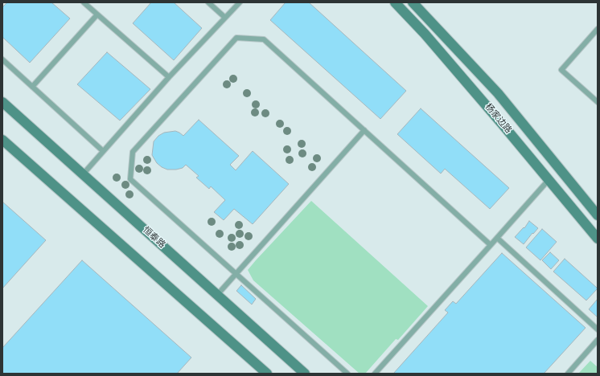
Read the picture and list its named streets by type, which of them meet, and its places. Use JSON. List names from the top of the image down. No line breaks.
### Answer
{"streets":{"street":["杨家边路","恒泰路"]}}
